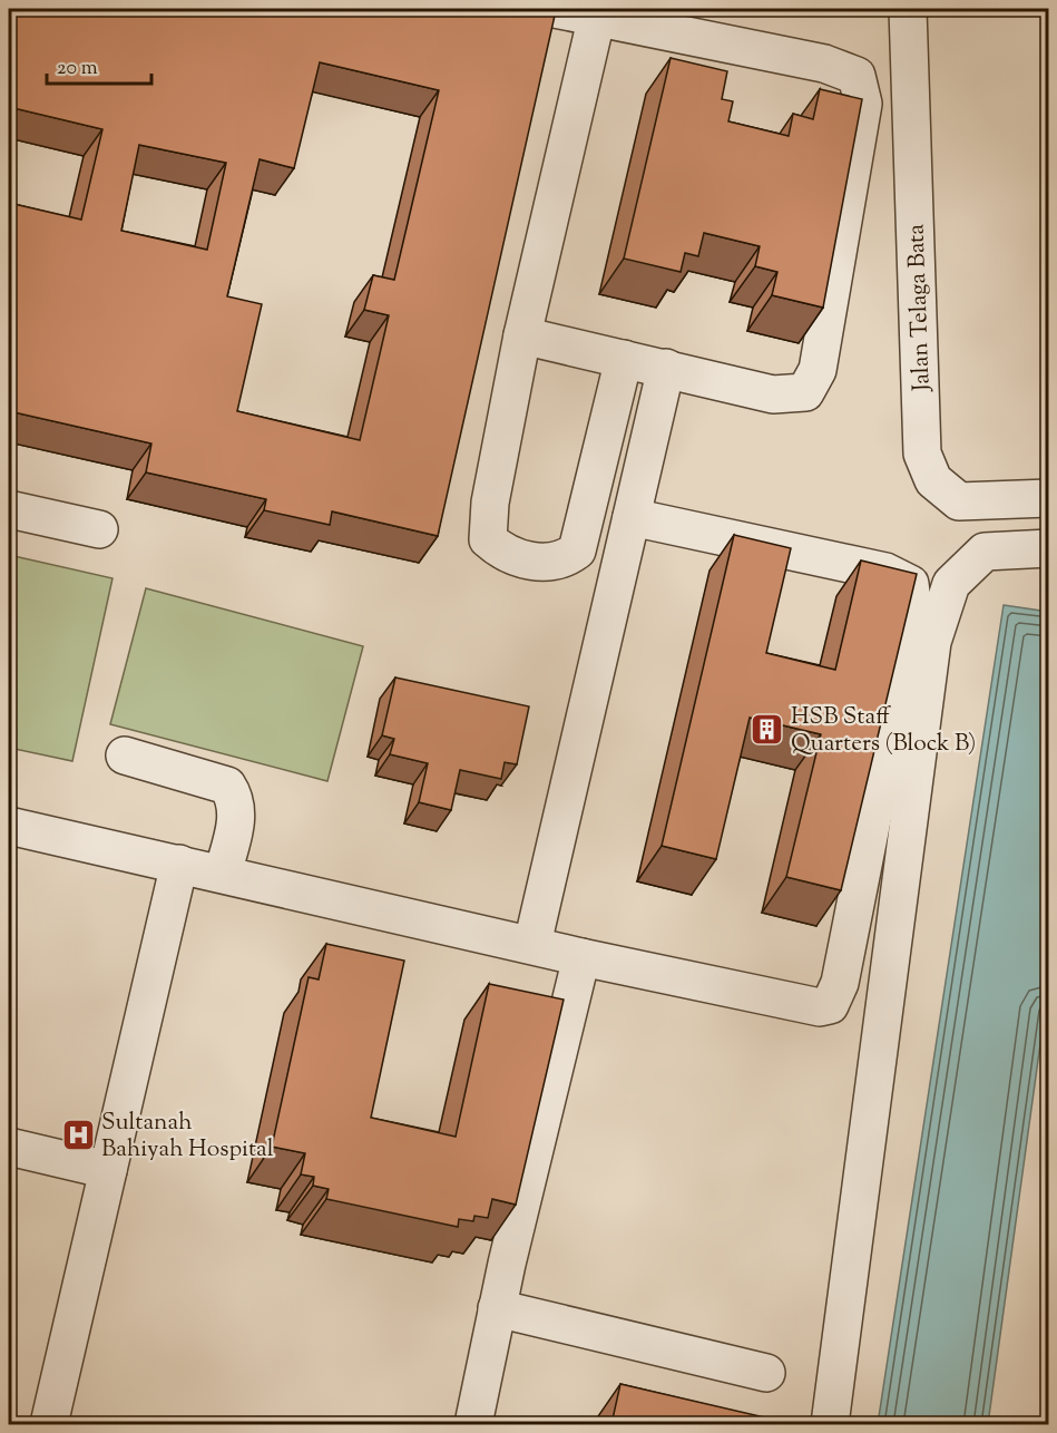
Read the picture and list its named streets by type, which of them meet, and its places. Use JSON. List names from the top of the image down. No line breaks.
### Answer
{"streets":{"street":["Jalan Telaga Bata"]},"places":{"building":["HSB Staff Quarters (Block B)"],"hospital":["Sultanah Bahiyah Hospital"]},"scale_bar":"20 m"}
